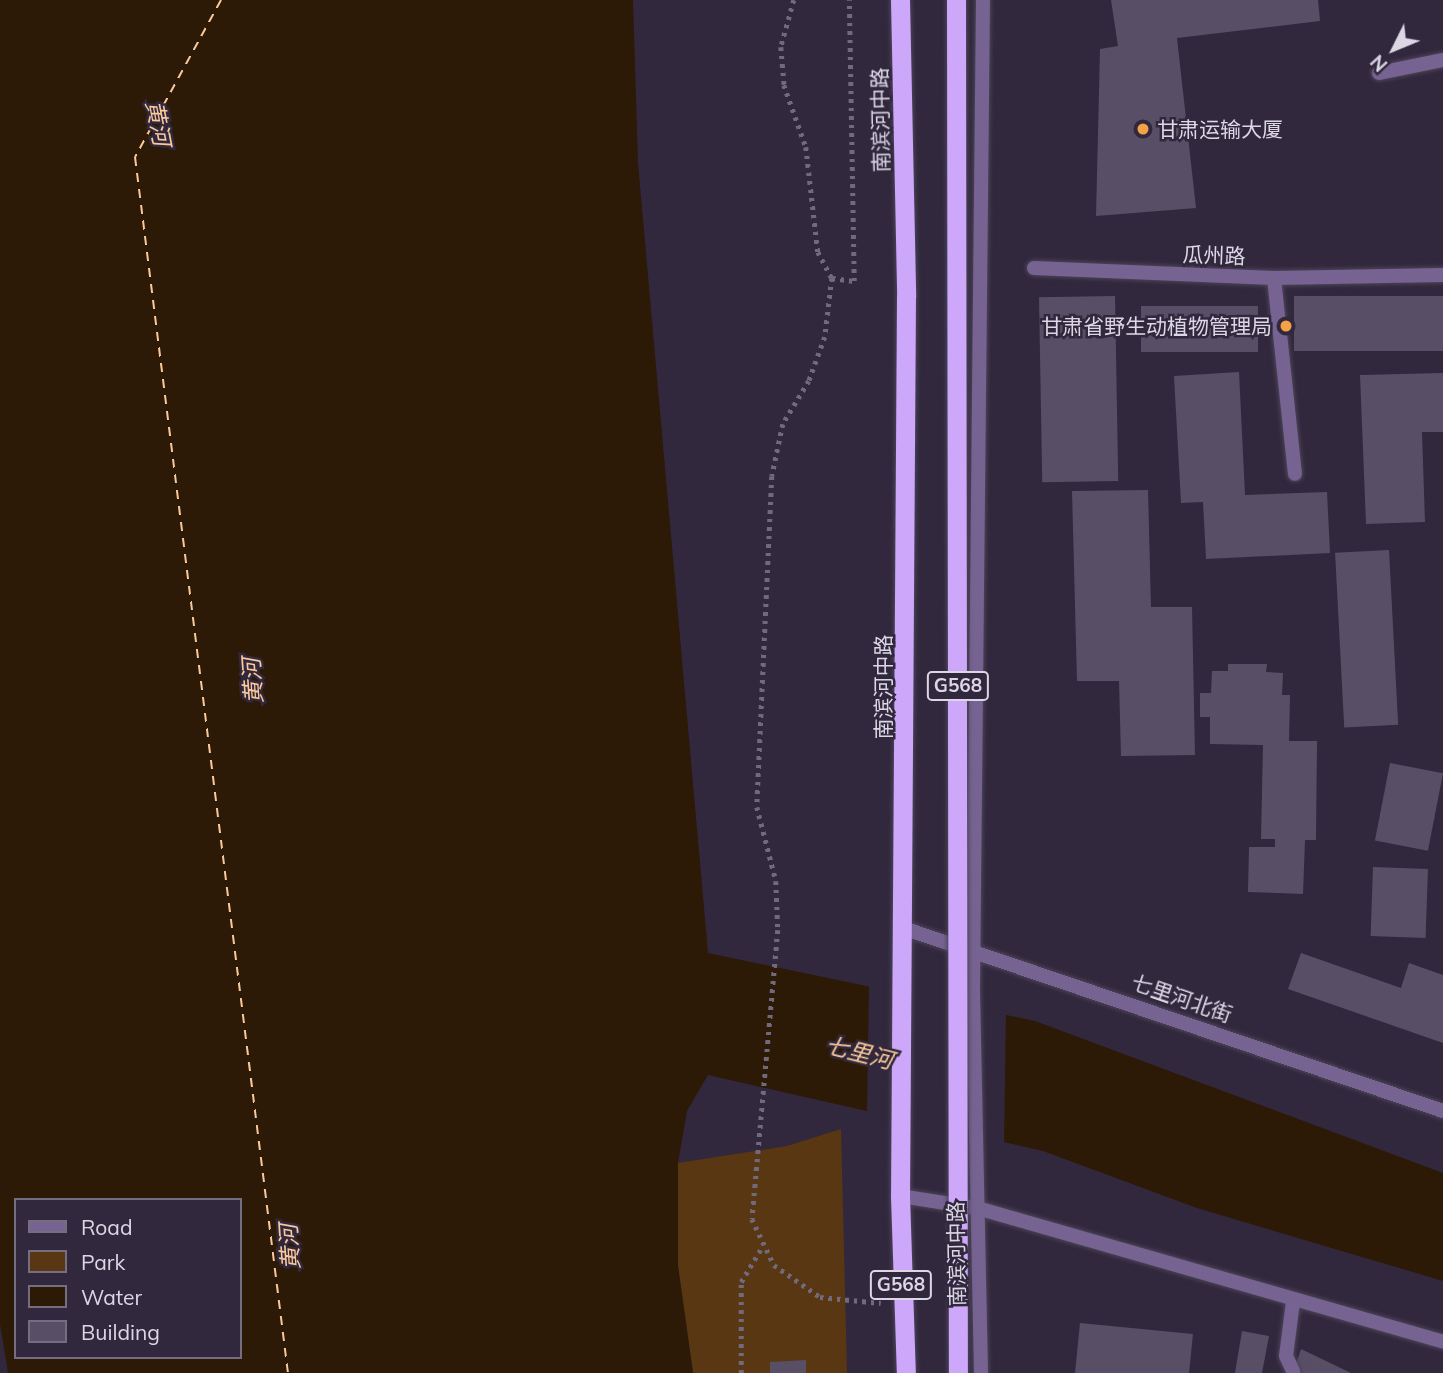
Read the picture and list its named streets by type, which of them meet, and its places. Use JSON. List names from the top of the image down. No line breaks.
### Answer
{"streets":{"highway":["南滨河中路","G568"],"street":["瓜州路","七里河北街"]},"crossings":[["南滨河中路","七里河北街"]],"water":["黄河","七里河"],"places":["甘肃运输大厦","甘肃省野生动植物管理局"],"legend":["Road","Park","Water","Building"],"north":"bottom left"}
